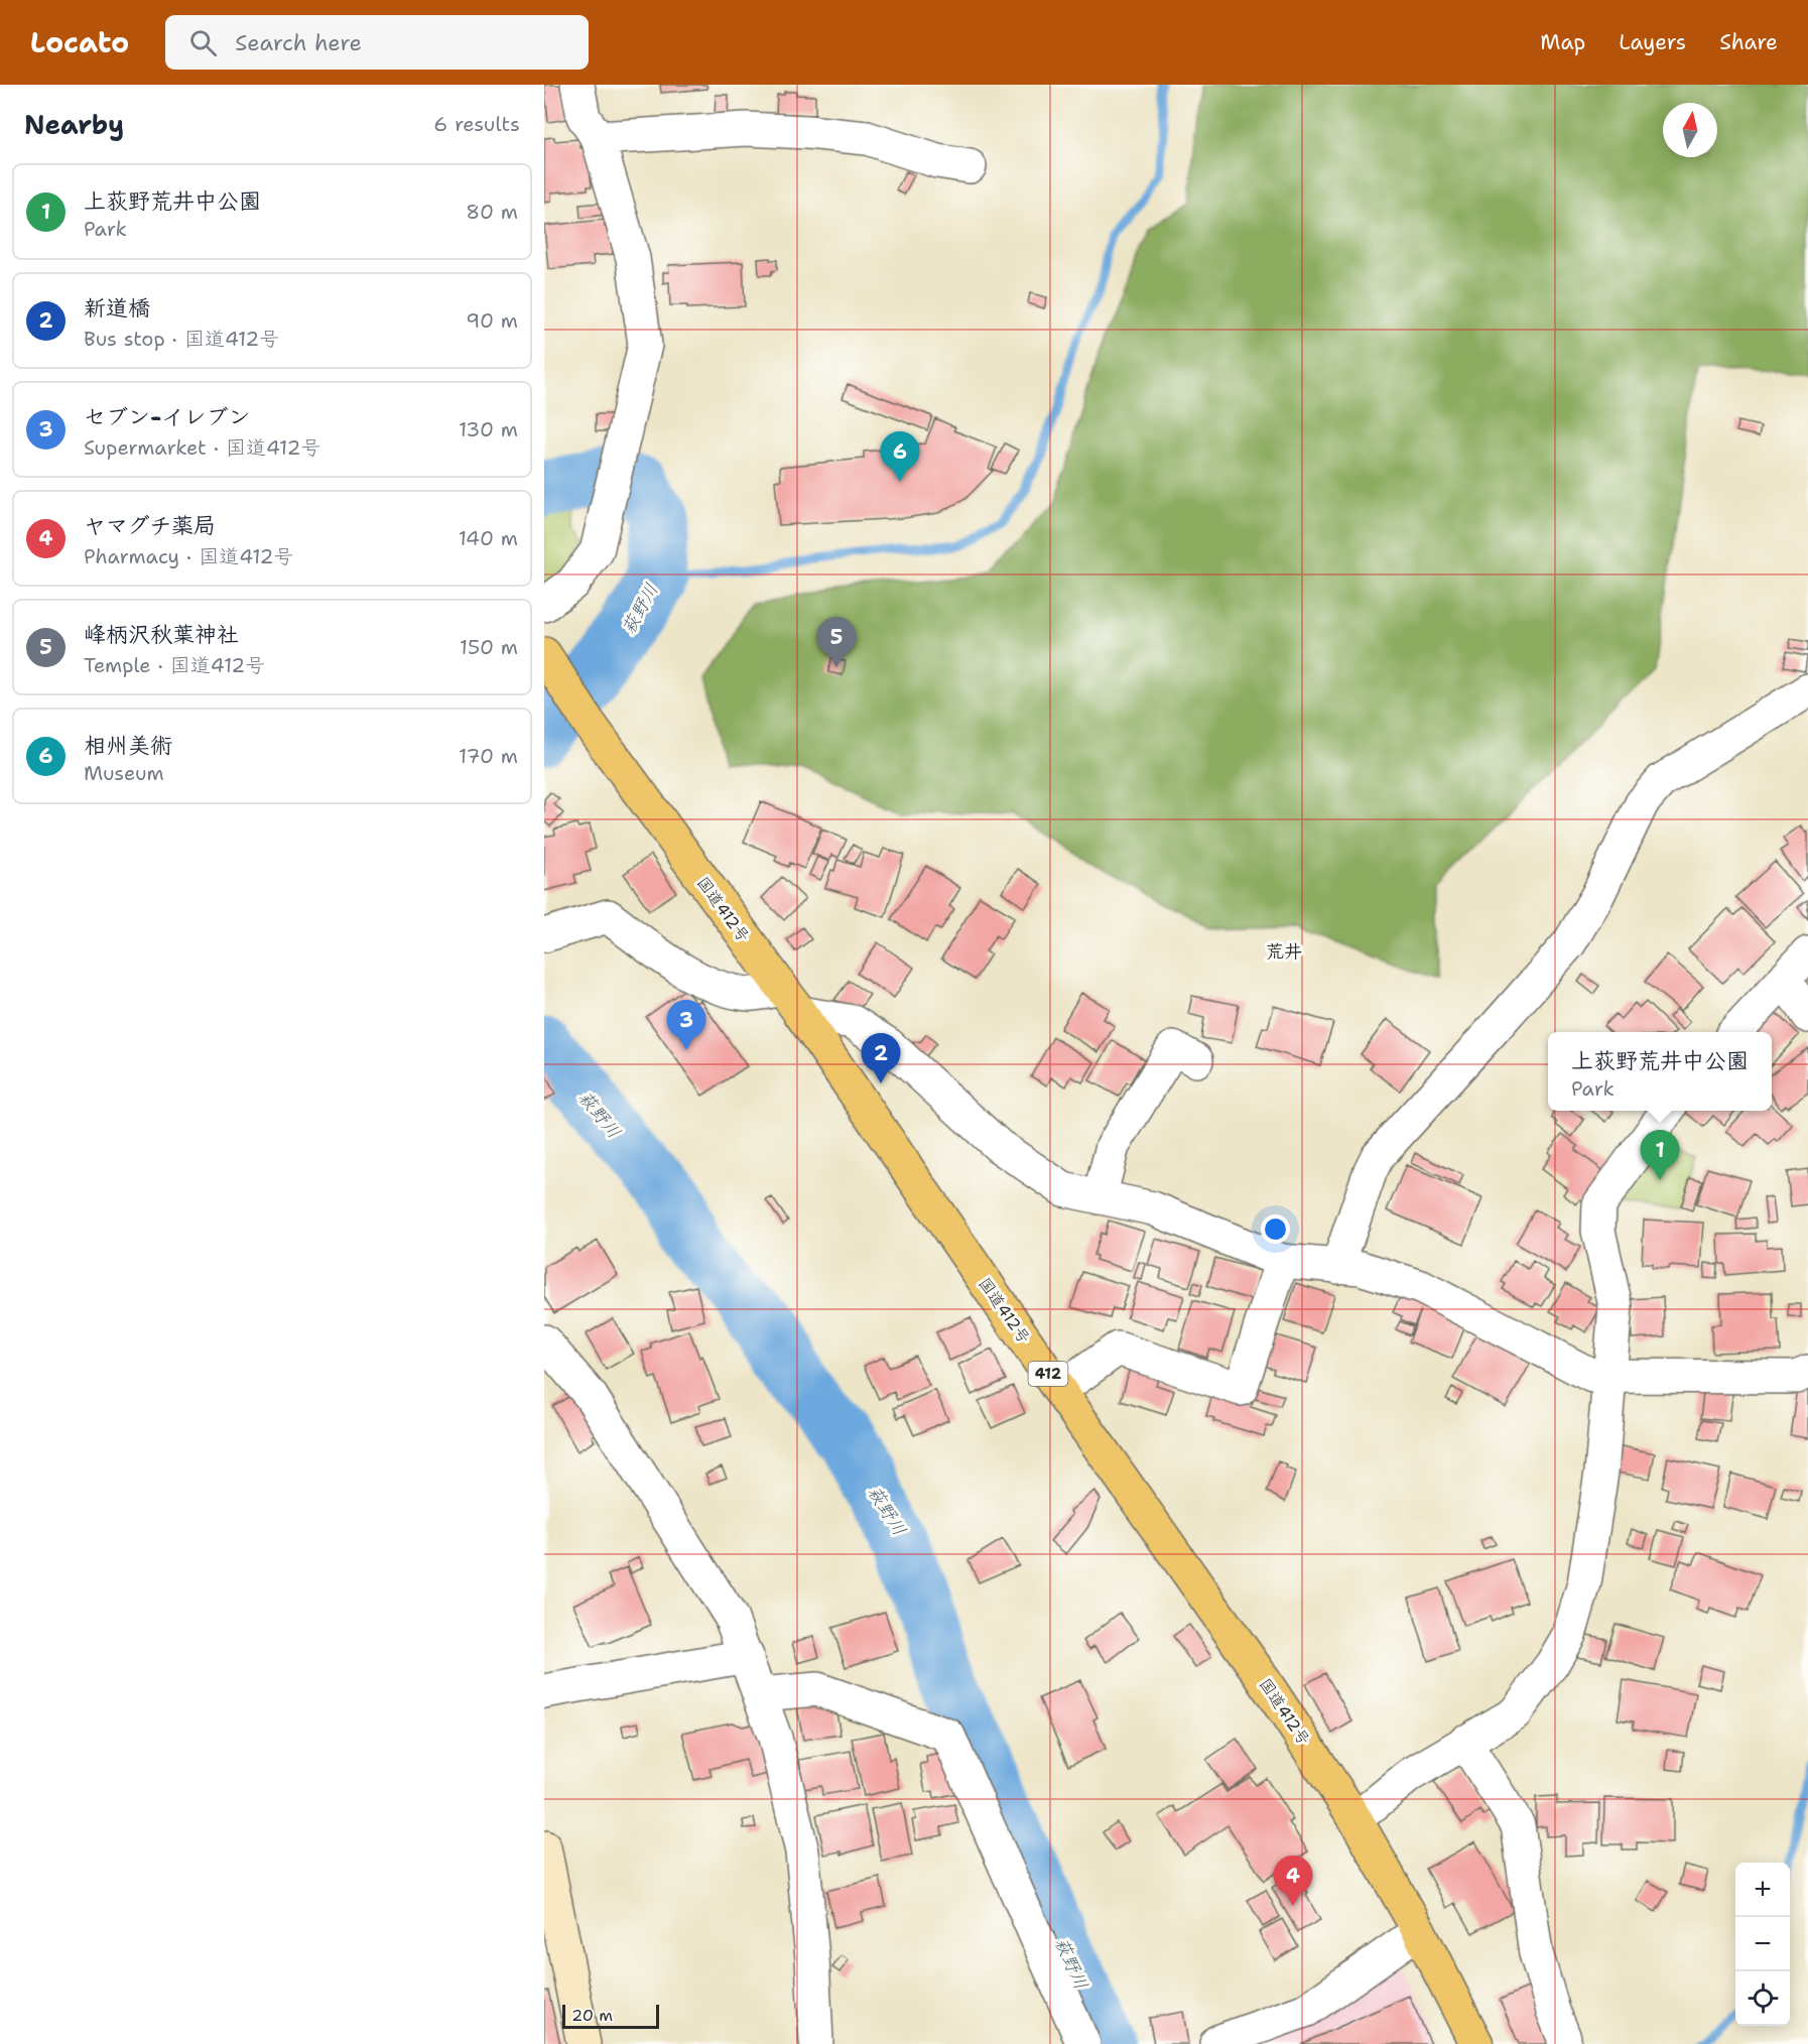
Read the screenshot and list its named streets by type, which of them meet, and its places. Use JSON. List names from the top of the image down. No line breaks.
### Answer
{"streets":{"highway":["国道412号","412"]},"districts":["荒井"],"water":["萩野川"],"scale_bar":"20 m","north":"top","page":{"header":"Locato","search":"Search here","nav":["Map","Layers","Share"],"heading":["Nearby","6 results"],"list":[{"mark":"1","name":"上荻野荒井中公園","note":"Park","value":"80 m"},{"mark":"2","name":"新道橋","note":"Bus stop · 国道412号","value":"90 m"},{"mark":"3","name":"セブン-イレブン","note":"Supermarket · 国道412号","value":"130 m"},{"mark":"4","name":"ヤマグチ薬局","note":"Pharmacy · 国道412号","value":"140 m"},{"mark":"5","name":"峰柄沢秋葉神社","note":"Temple · 国道412号","value":"150 m"},{"mark":"6","name":"相州美術","note":"Museum","value":"170 m"}],"pins":["6","5","3","2","1","4"],"popup":["上荻野荒井中公園","Park"],"map_buttons":["+","−"],"scale":"20 m"}}
